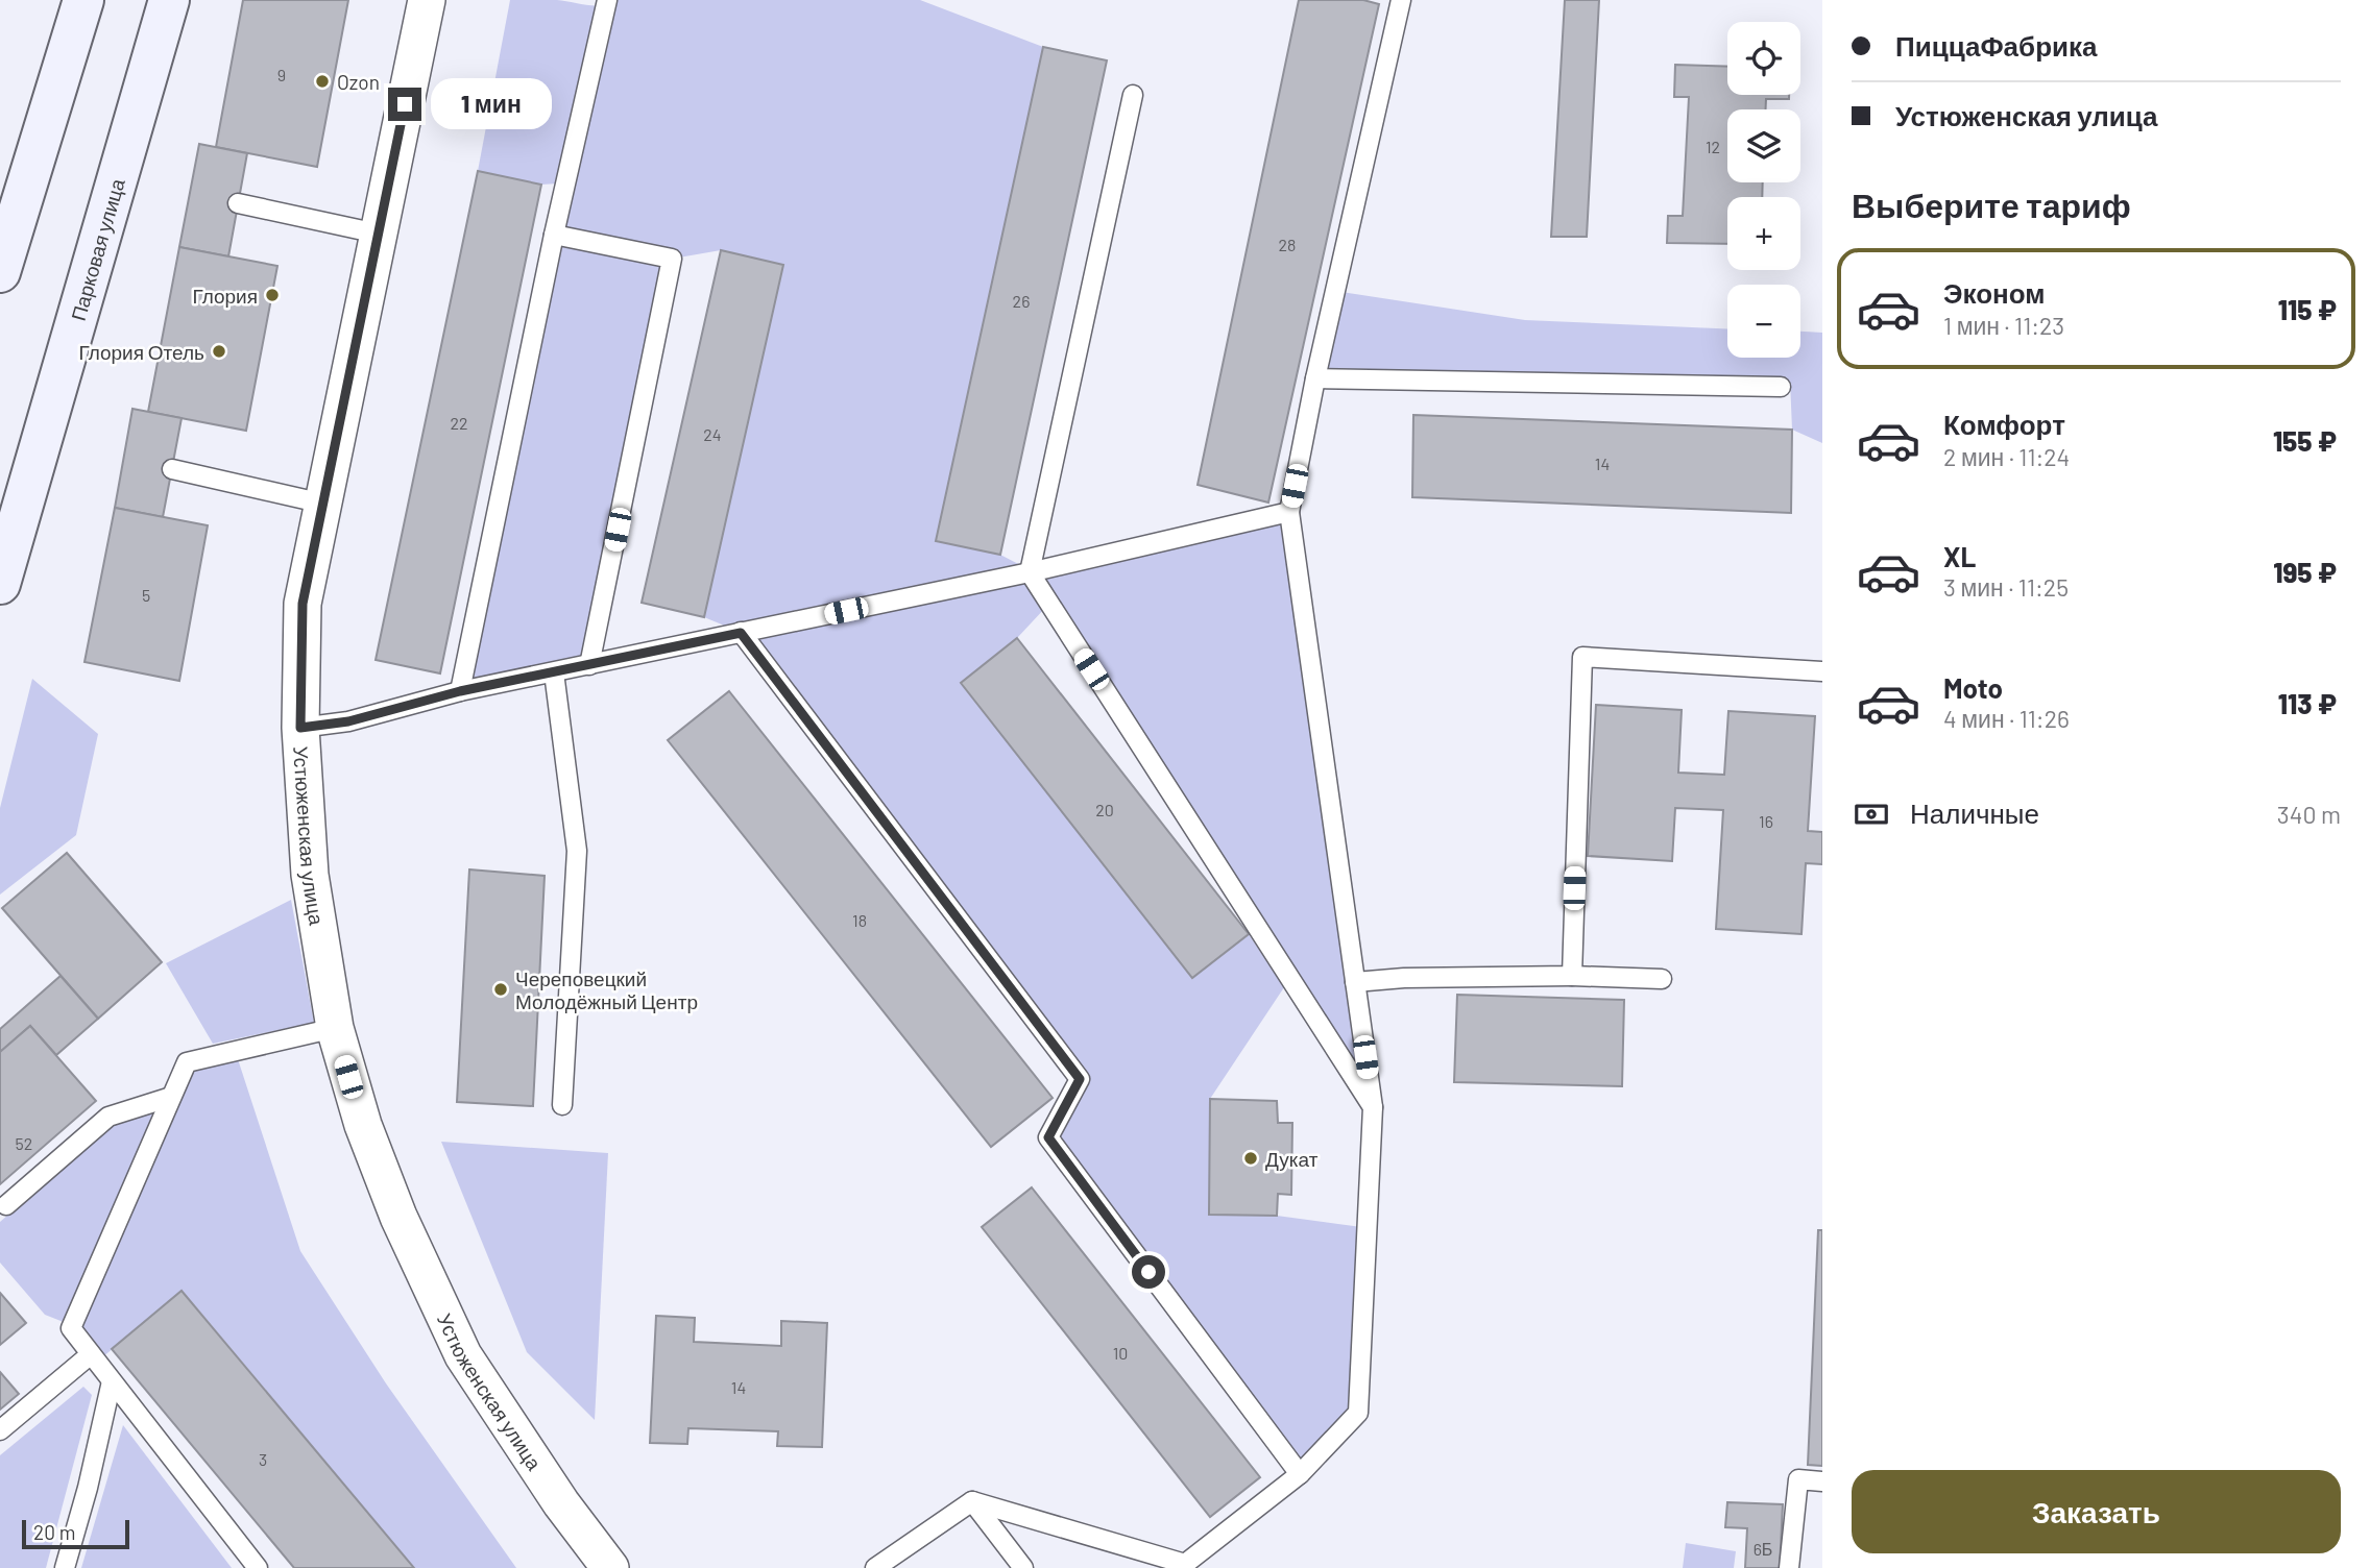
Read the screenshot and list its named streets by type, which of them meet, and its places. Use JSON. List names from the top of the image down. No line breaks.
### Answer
{"streets":{"main road":["Парковая улица"],"street":["Устюженская улица"]},"places":["Ozon","Глория","Глория Отель","Череповецкий Молодёжный Центр","Дукат"],"house_numbers":["9","12","28","26","22","24","14","5","20","16","18","52","10","14","3","6Б"],"scale_bar":"20 m","page":{"banner":["ПиццаФабрика","Устюженская улица"],"map_buttons":["+","−"],"bubble":"1 мин","heading":"Выберите тариф","list":[{"name":"Эконом","note":"1 мин · 11:23","value":"115 ₽"},{"name":"Комфорт","note":"2 мин · 11:24","value":"155 ₽"},{"name":"XL","note":"3 мин · 11:25","value":"195 ₽"},{"name":"Moto","note":"4 мин · 11:26","value":"113 ₽"}],"pay":["Наличные","340 m"],"buttons":"Заказать","scale":"20 m"}}
